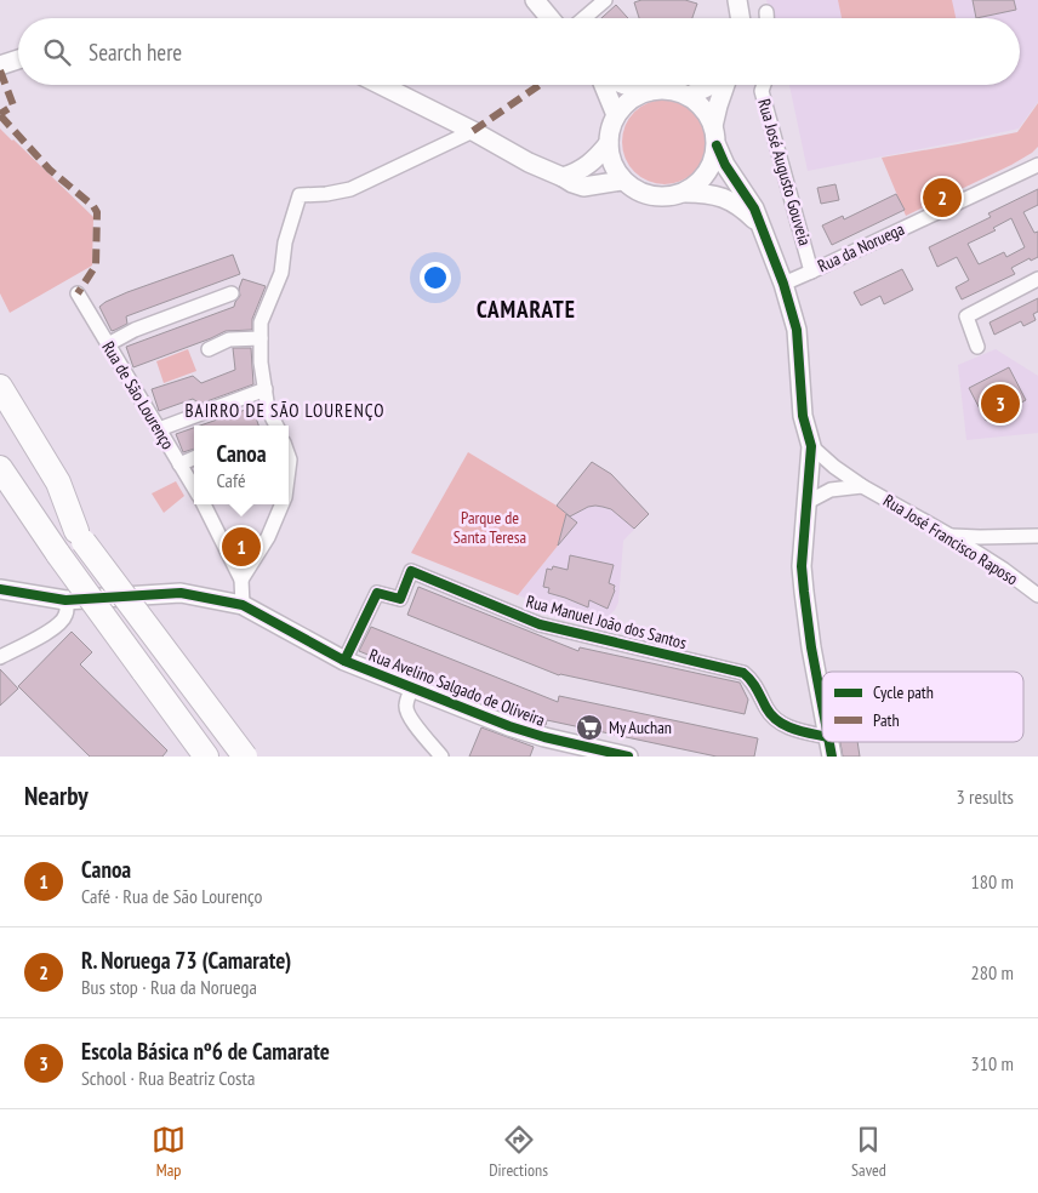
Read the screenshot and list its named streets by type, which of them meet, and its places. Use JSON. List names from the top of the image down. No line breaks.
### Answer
{"streets":{"street":["Rua José Augusto Gouveia","Rua da Noruega","Rua de São Lourenço","Rua José Francisco Raposo","Rua Manuel João dos Santos","Rua Avelino Salgado de Oliveira"]},"crossings":[["Rua José Augusto Gouveia","Rua da Noruega"],["Rua de São Lourenço","Rua Avelino Salgado de Oliveira"],["Rua Manuel João dos Santos","Rua Avelino Salgado de Oliveira"]],"districts":["CAMARATE","BAIRRO DE SÃO LOURENÇO"],"parks":["Parque de Santa Teresa"],"places":{"supermarket":["My Auchan"]},"legend":["Cycle path","Path"],"page":{"search":"Search here","pins":["2","3","1"],"popup":["Canoa","Café"],"heading":["Nearby","3 results"],"list":[{"mark":"1","name":"Canoa","note":"Café · Rua de São Lourenço","value":"180 m"},{"mark":"2","name":"R. Noruega 73 (Camarate)","note":"Bus stop · Rua da Noruega","value":"280 m"},{"mark":"3","name":"Escola Básica nº6 de Camarate","note":"School · Rua Beatriz Costa","value":"310 m"}],"nav":["Map","Directions","Saved"]}}
